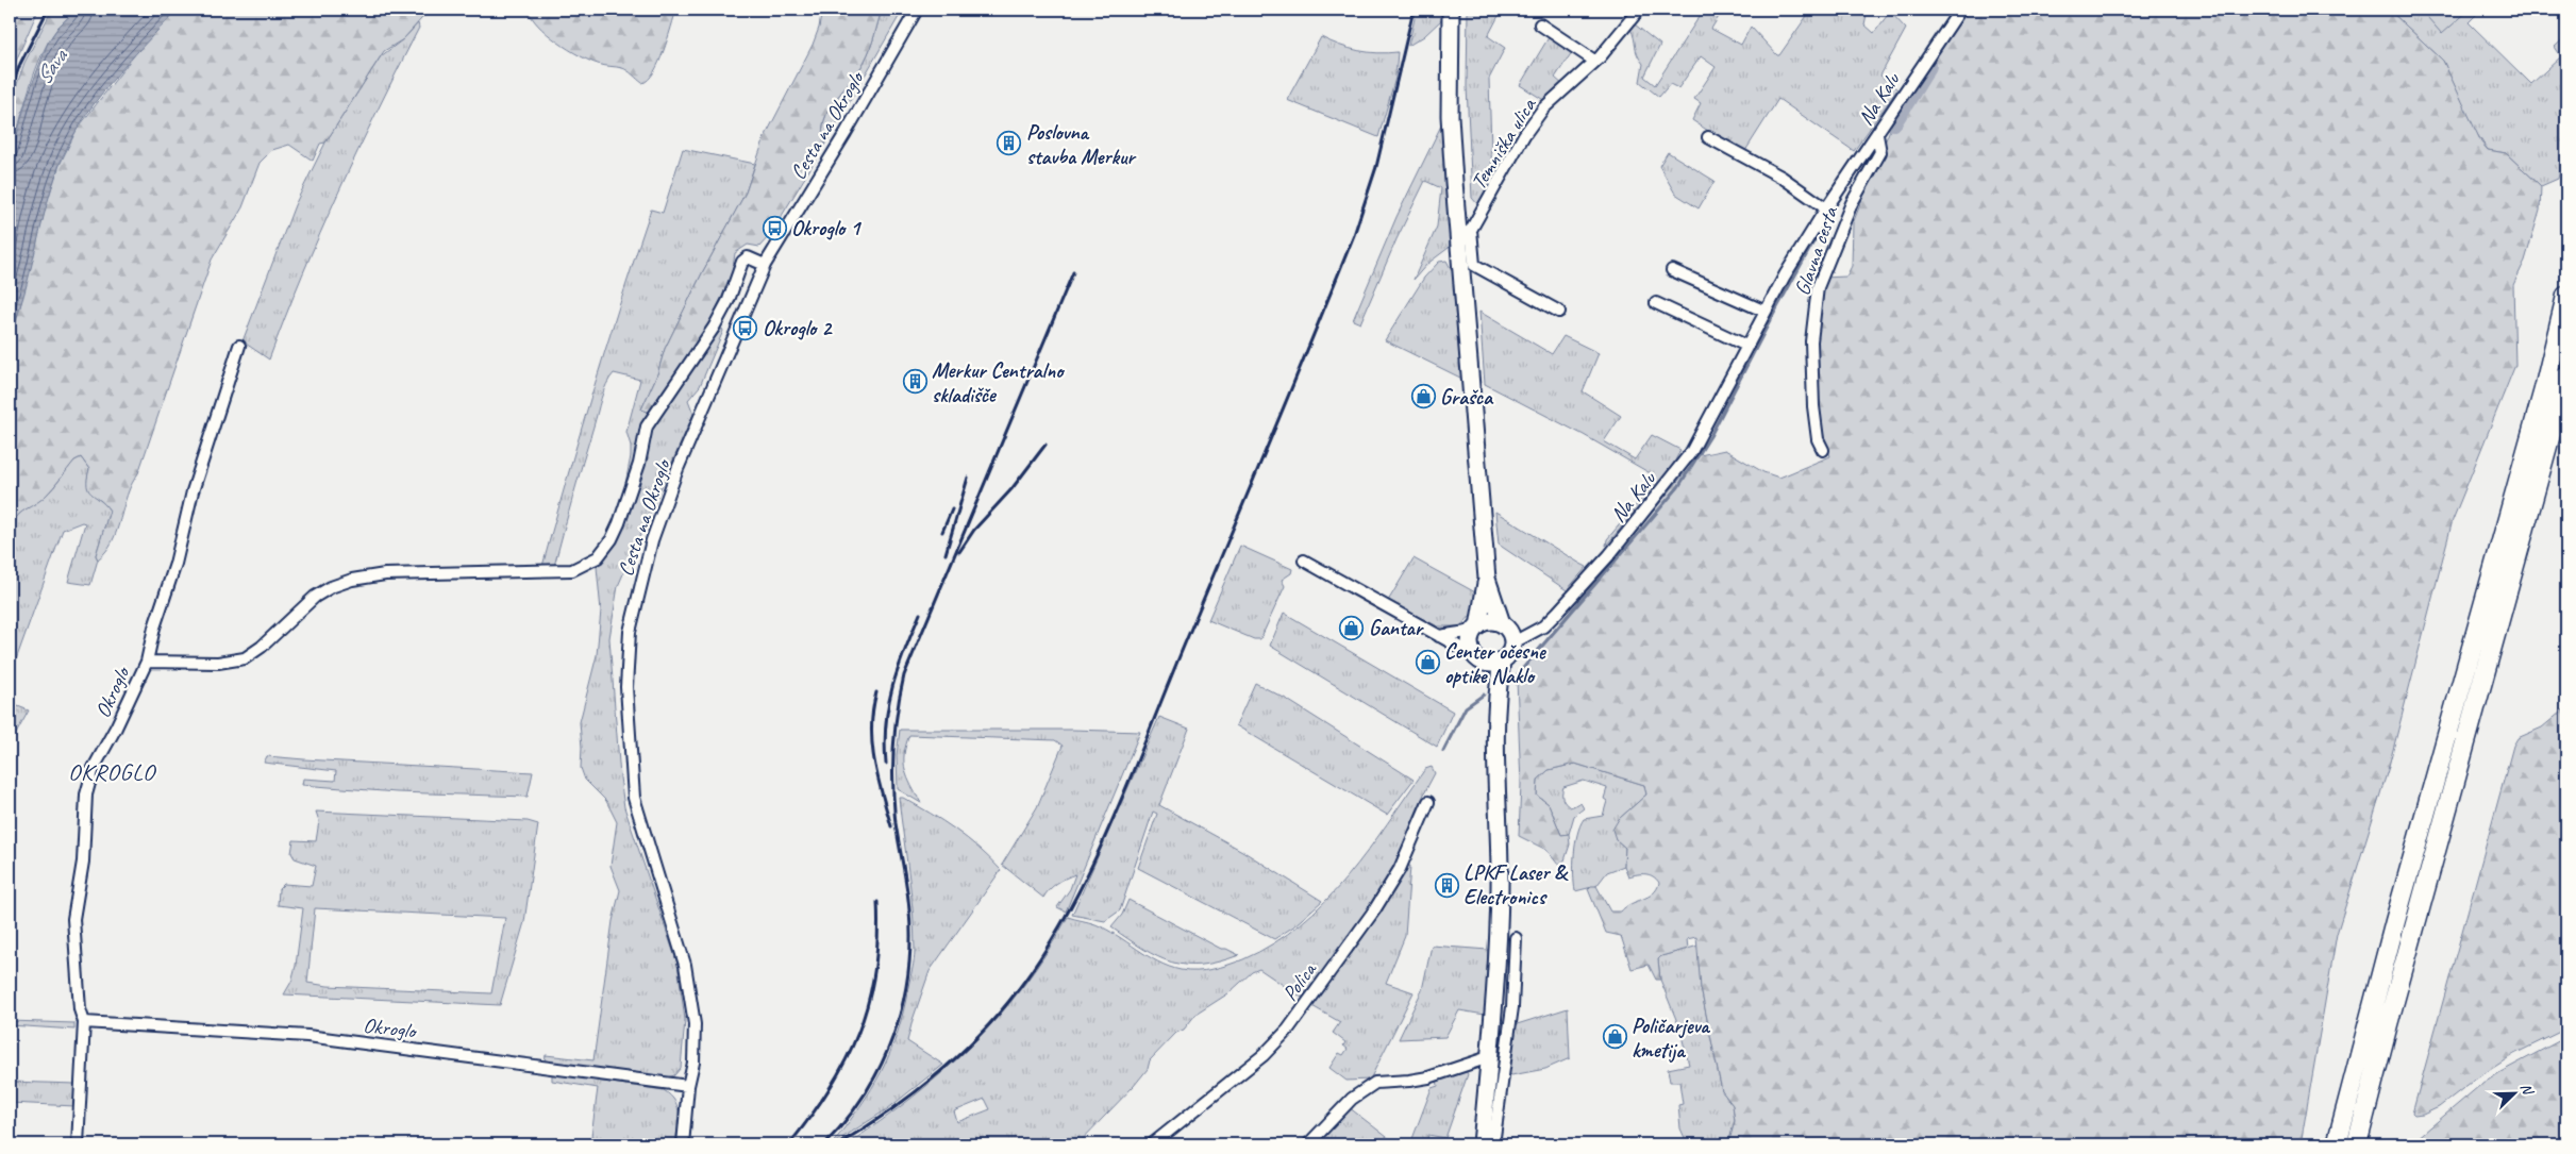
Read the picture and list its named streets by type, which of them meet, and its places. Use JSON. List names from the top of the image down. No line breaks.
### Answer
{"streets":{"street":["Na Kalu","Cesta na Okroglo","Temniška ulica","Glavna cesta","Okroglo","Polica"]},"crossings":[["Na Kalu","Glavna cesta"],["Cesta na Okroglo","Okroglo"]],"districts":["OKROGLO"],"water":["Sava"],"places":{"building":["Poslovna stavba Merkur","Merkur Centralno skladišče","LPKF Laser & Electronics"],"bus stop":["Okroglo 1","Okroglo 2"],"shop":["Grašca","Gantar","Center očesne optike Naklo","Poličarjeva kmetija"]},"north":"top right"}
